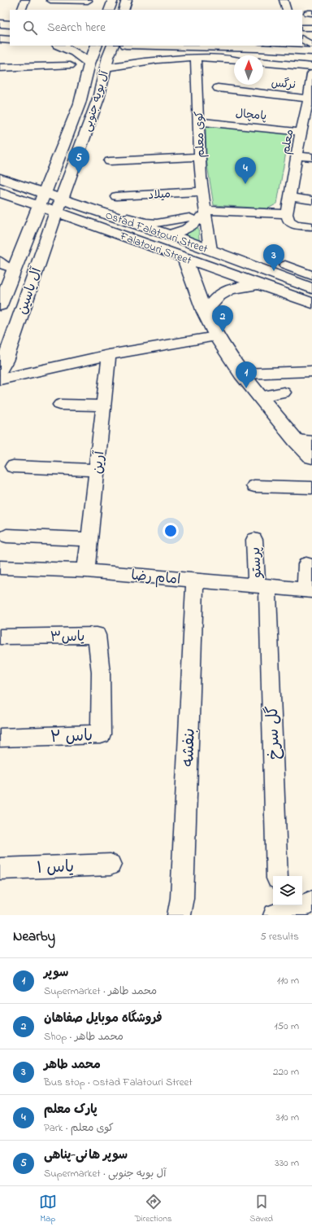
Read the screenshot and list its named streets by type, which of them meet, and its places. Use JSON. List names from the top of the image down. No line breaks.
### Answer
{"streets":{"main road":["آل بویه جنوبی","Ostad Falatouri Street","Falatouri Street","آل یاسین"],"street":["نرگس","پامچال","کوی معلم","معلم","میلاد","آرین","پرستو","امام رضا","یاس۳","گل سرخ","یاس ۲","بنفشه","یاس ۱"]},"crossings":[["نرگس","معلم"],["آل بویه جنوبی","Ostad Falatouri Street"],["آل بویه جنوبی","Falatouri Street"],["آل بویه جنوبی","آل یاسین"],["پامچال","کوی معلم"],["پامچال","معلم"],["کوی معلم","میلاد"],["کوی معلم","Ostad Falatouri Street"],["Ostad Falatouri Street","Falatouri Street"],["Ostad Falatouri Street","آل یاسین"],["Falatouri Street","آل یاسین"],["آرین","امام رضا"],["پرستو","امام رضا"],["پرستو","گل سرخ"],["امام رضا","گل سرخ"],["امام رضا","بنفشه"],["یاس۳","یاس ۲"]],"north":"top","page":{"search":"Search here","pins":["5","4","3","2","1"],"heading":["Nearby","5 results"],"list":[{"mark":"1","name":"سوپر","note":"Supermarket · محمد طاهر","value":"110 m"},{"mark":"2","name":"فروشگاه موبایل صفاهان","note":"Shop · محمد طاهر","value":"150 m"},{"mark":"3","name":"محمد طاهر","note":"Bus stop · Ostad Falatouri Street","value":"220 m"},{"mark":"4","name":"پارک معلم","note":"Park · کوی معلم","value":"310 m"},{"mark":"5","name":"سوپر هانی-پناهی","note":"Supermarket · آل بویه جنوبی","value":"330 m"}],"nav":["Map","Directions","Saved"]}}
